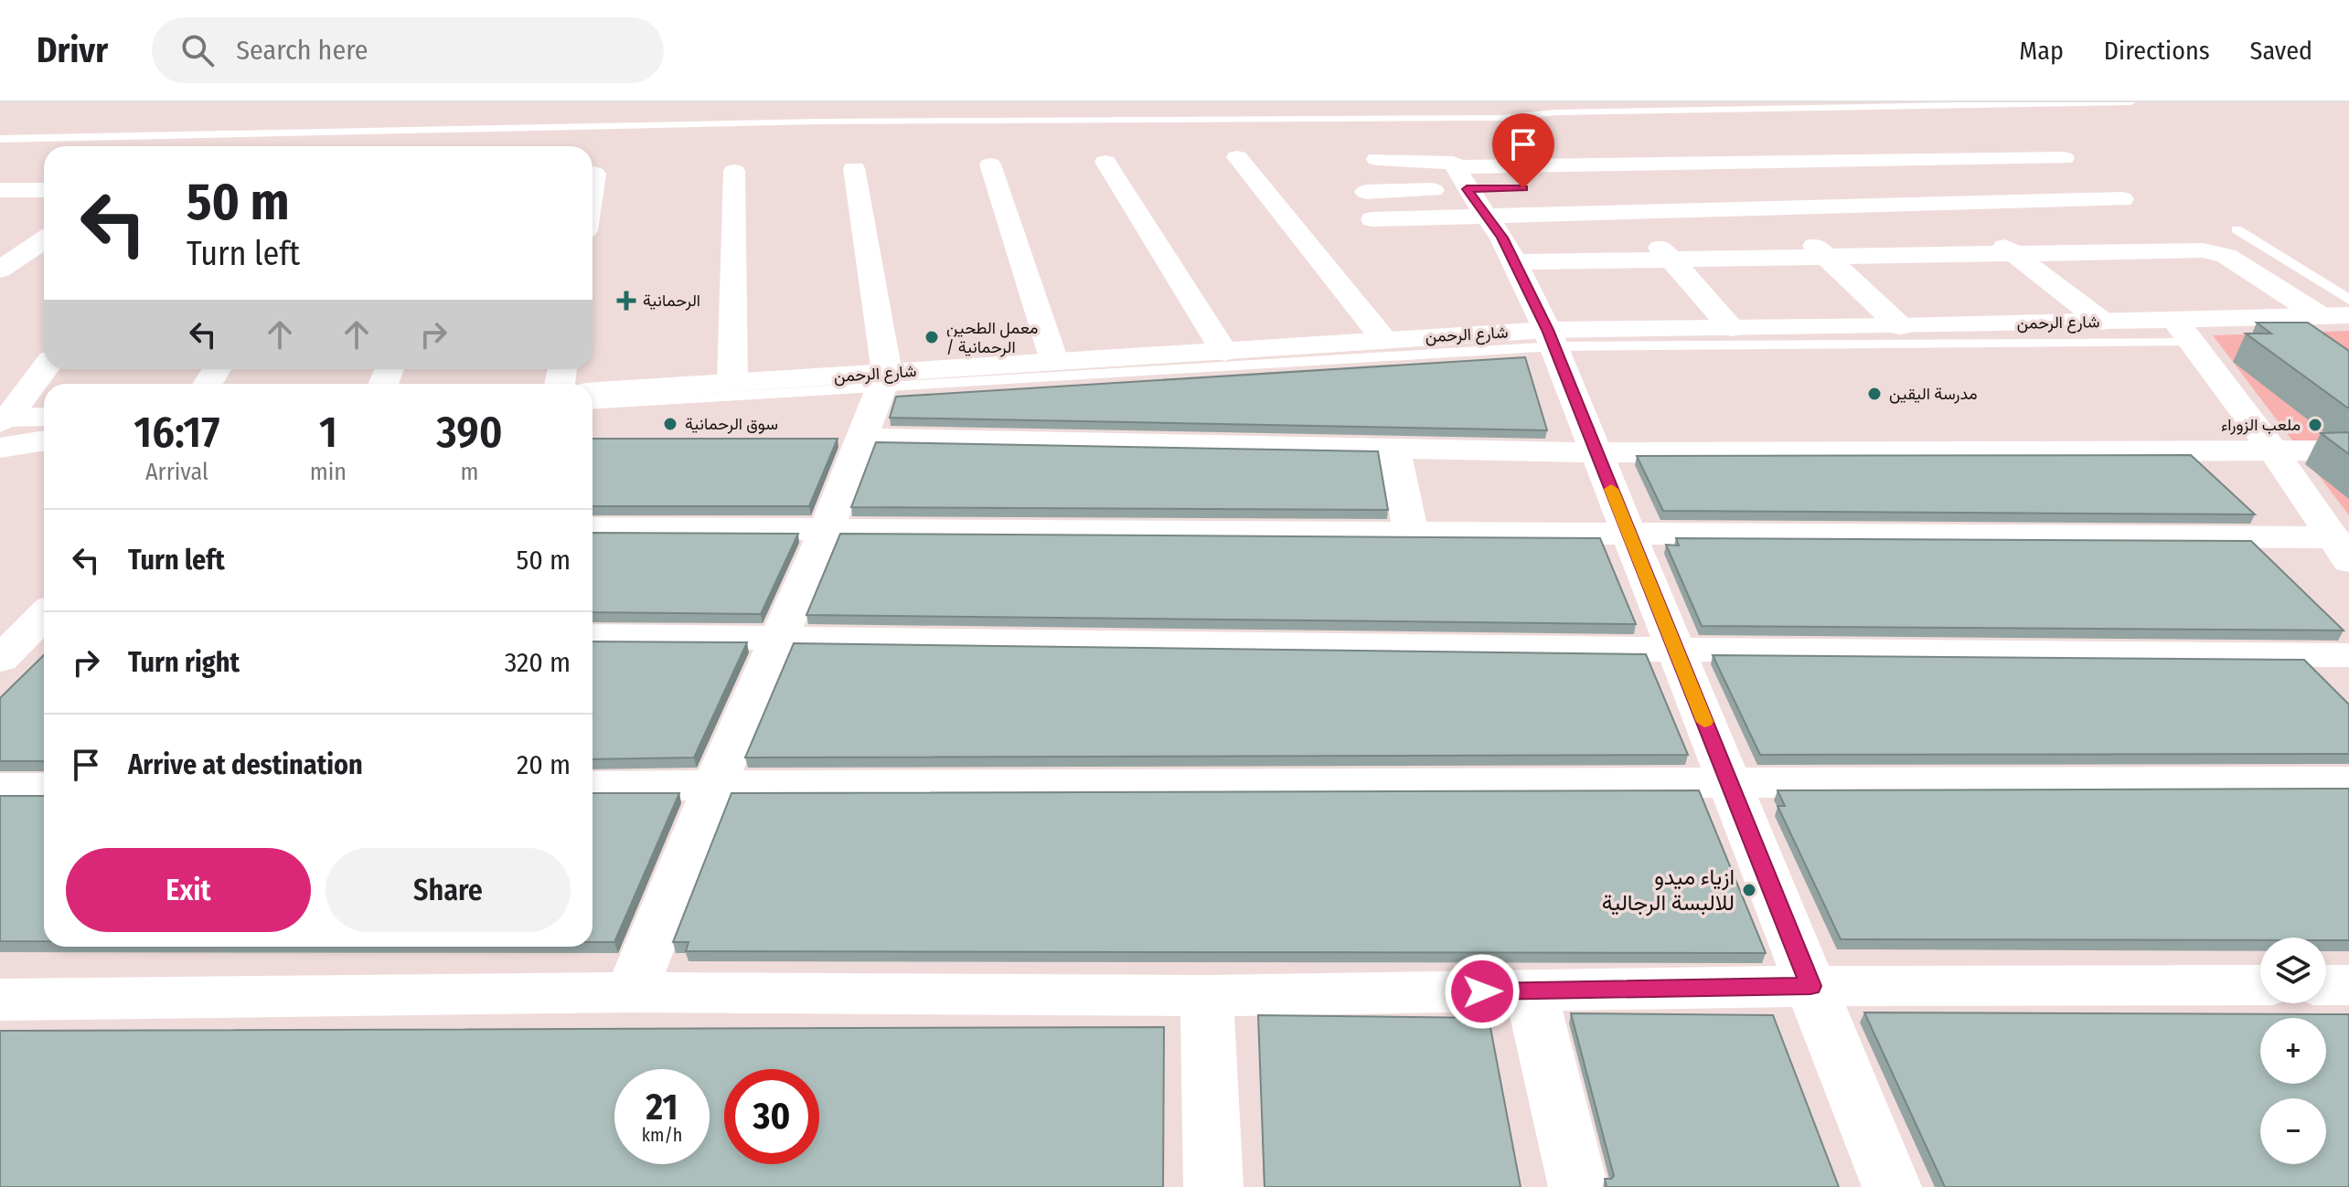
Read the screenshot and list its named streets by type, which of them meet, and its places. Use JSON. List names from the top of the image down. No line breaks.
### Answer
{"streets":{"street":["شارع الرحمن"]},"places":{"health":["الرحمانية"],"other":["معمل الطحين / الرحمانية","مدرسة اليقين","سوق الرحمانية","ملعب الزوراء","ازياء ميدو للالبسة الرجالية"]},"page":{"header":"Drivr","search":"Search here","nav":["Map","Directions","Saved"],"turn":["50 m","Turn left"],"eta":["16:17","Arrival","1","min","390","m"],"list":[{"name":"Turn left","value":"50 m"},{"name":"Turn right","value":"320 m"},{"name":"Arrive at destination","value":"20 m"}],"buttons":["Exit","Share"],"map_buttons":["+","−"],"speed":"21 km/h","limit":"30"}}
